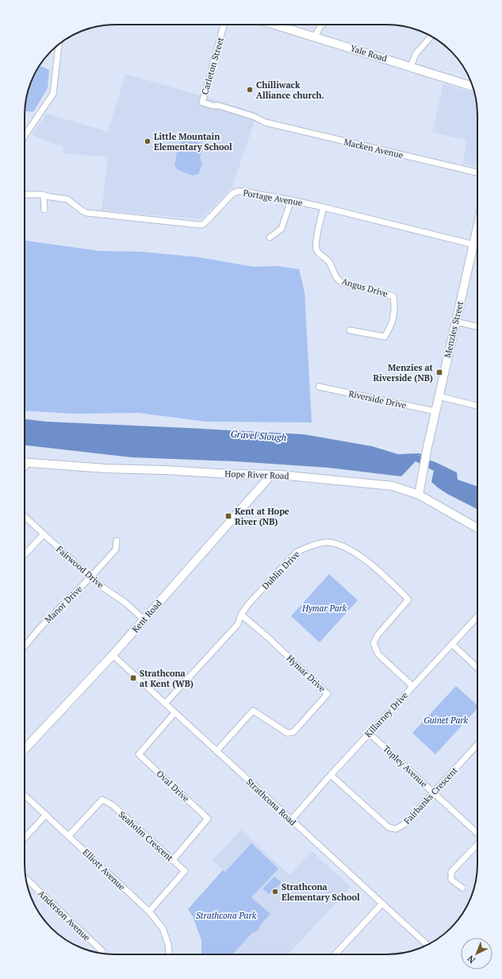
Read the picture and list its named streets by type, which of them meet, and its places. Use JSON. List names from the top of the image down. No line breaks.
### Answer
{"streets":{"street":["Yale Road","Carleton Street","Macken Avenue","Portage Avenue","Angus Drive","Menzies Street","Riverside Drive","Hope River Road","Fairwood Drive","Dublin Drive","Manor Drive","Kent Road","Hymar Drive","Killarney Drive","Topley Avenue","Oval Drive","Fairbanks Crescent","Strathcona Road","Seaholm Crescent","Elliott Avenue","Anderson Avenue"]},"crossings":[["Carleton Street","Macken Avenue"],["Portage Avenue","Angus Drive"],["Portage Avenue","Menzies Street"],["Menzies Street","Riverside Drive"],["Menzies Street","Hope River Road"],["Hope River Road","Kent Road"],["Fairwood Drive","Manor Drive"],["Fairwood Drive","Kent Road"],["Dublin Drive","Hymar Drive"],["Dublin Drive","Killarney Drive"],["Dublin Drive","Strathcona Road"],["Kent Road","Strathcona Road"],["Hymar Drive","Strathcona Road"],["Killarney Drive","Topley Avenue"],["Killarney Drive","Fairbanks Crescent"],["Killarney Drive","Strathcona Road"],["Topley Avenue","Fairbanks Crescent"],["Oval Drive","Strathcona Road"],["Oval Drive","Seaholm Crescent"],["Seaholm Crescent","Elliott Avenue"]],"water":["Gravel Slough"],"parks":["Hymar Park","Guinet Park","Strathcona Park"],"places":{"other":["Chilliwack Alliance church.","Little Mountain Elementary School","Strathcona Elementary School"],"transit":["Menzies at Riverside (NB)","Kent at Hope River (NB)","Strathcona at Kent (WB)"]},"north":"bottom left"}
